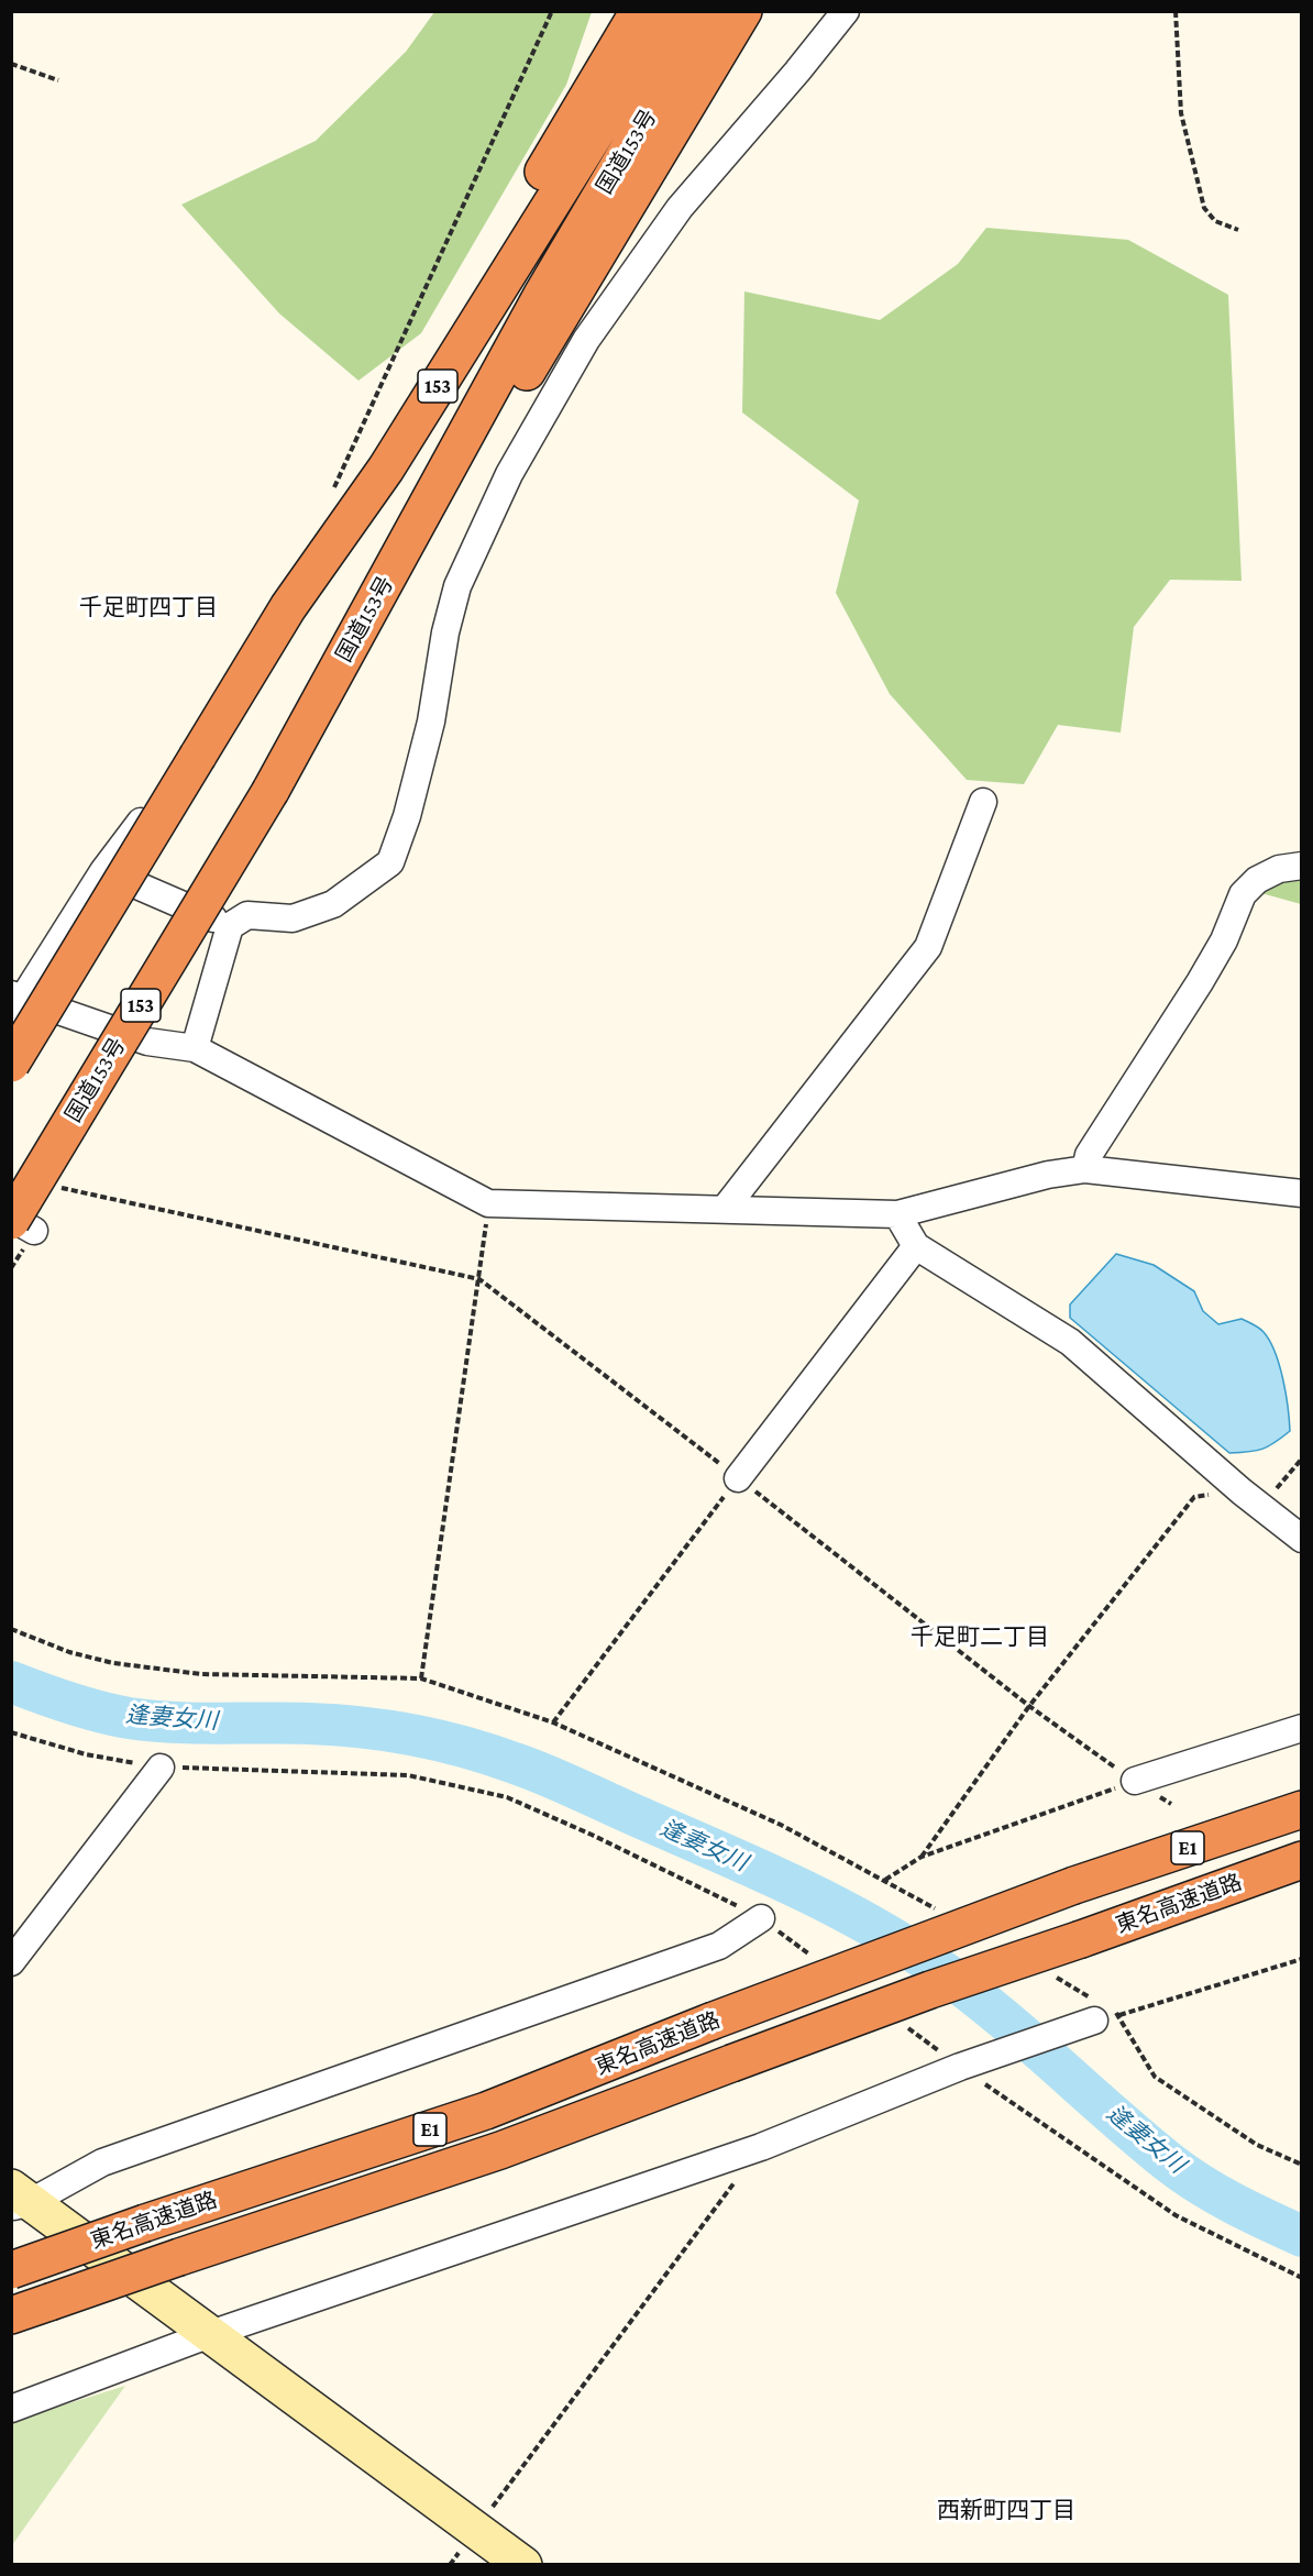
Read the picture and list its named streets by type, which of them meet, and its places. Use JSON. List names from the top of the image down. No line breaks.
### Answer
{"streets":{"highway":["国道153号","153","E1","東名高速道路"]},"districts":["千足町四丁目","千足町二丁目","西新町四丁目"],"water":["逢妻女川"]}
